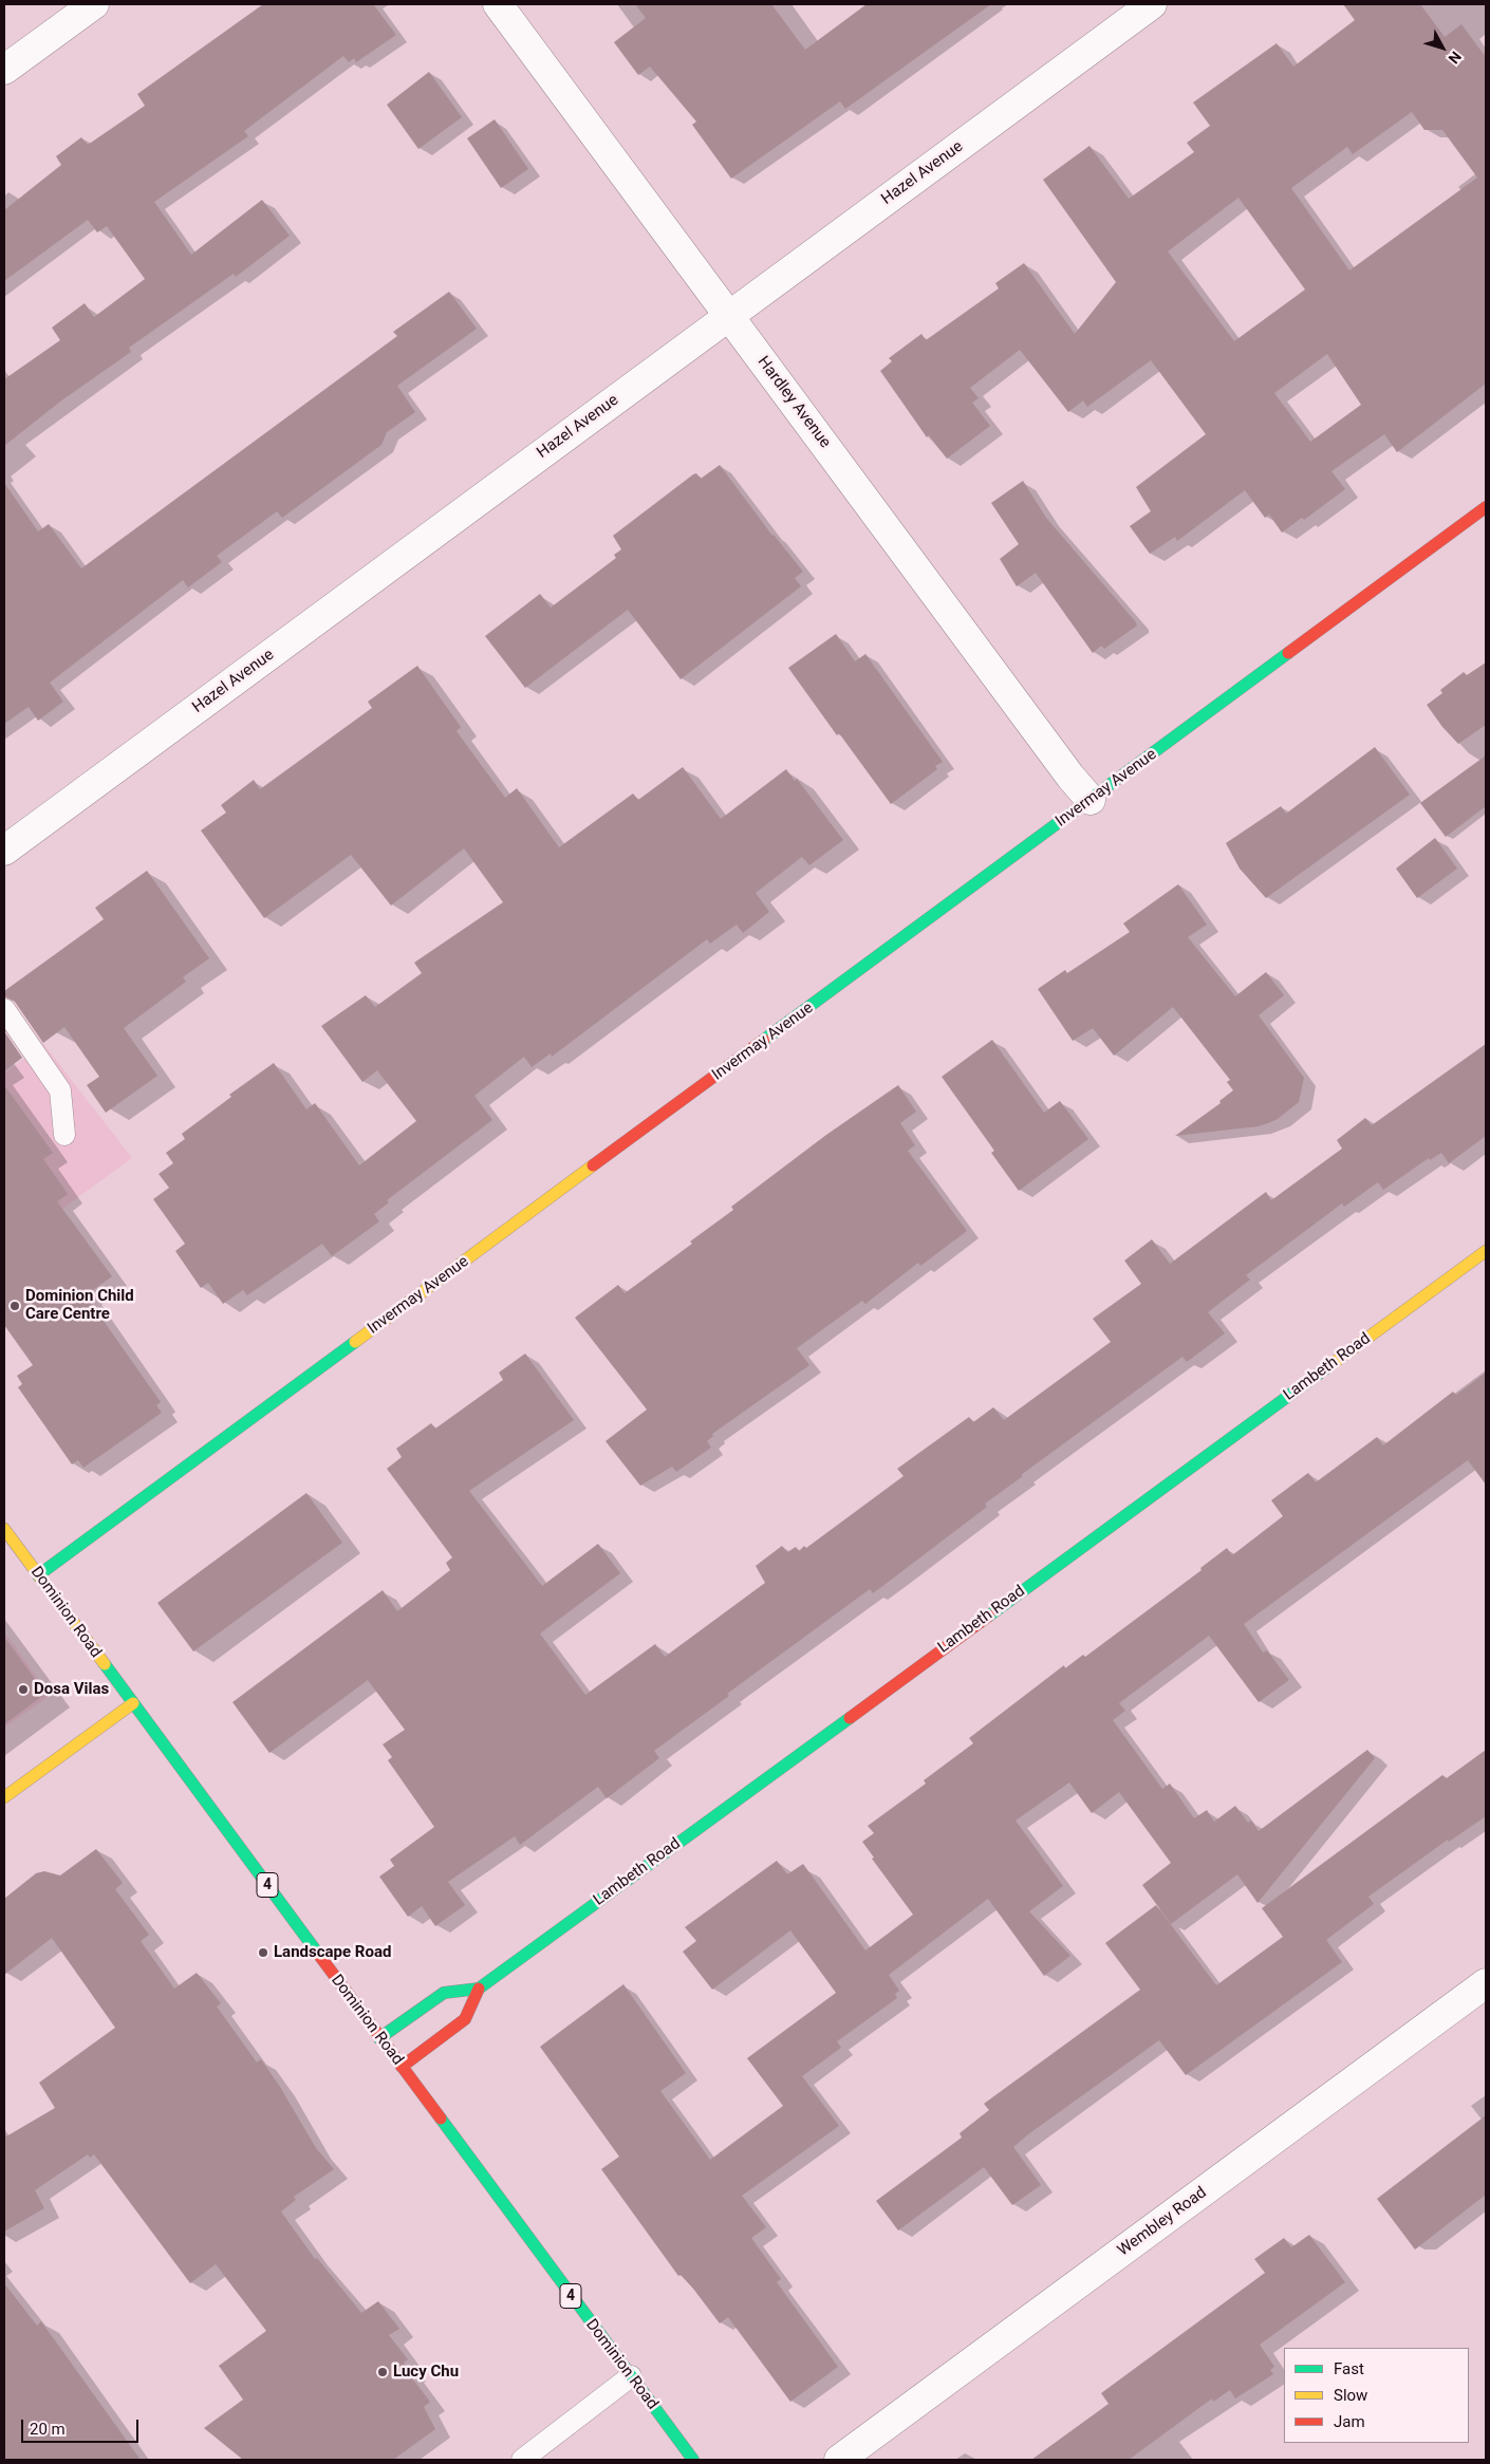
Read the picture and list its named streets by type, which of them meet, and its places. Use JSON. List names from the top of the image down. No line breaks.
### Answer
{"streets":{"street":["Hazel Avenue","Hardley Avenue","Invermay Avenue","Lambeth Road","Dominion Road","4","Wembley Road"]},"crossings":[["Hazel Avenue","Hardley Avenue"],["Hardley Avenue","Invermay Avenue"],["Invermay Avenue","Dominion Road"],["Lambeth Road","Dominion Road"]],"places":["Dominion Child Care Centre","Dosa Vilas","Landscape Road","Lucy Chu"],"legend":["Fast","Slow","Jam"],"scale_bar":"20 m","north":"bottom right"}
